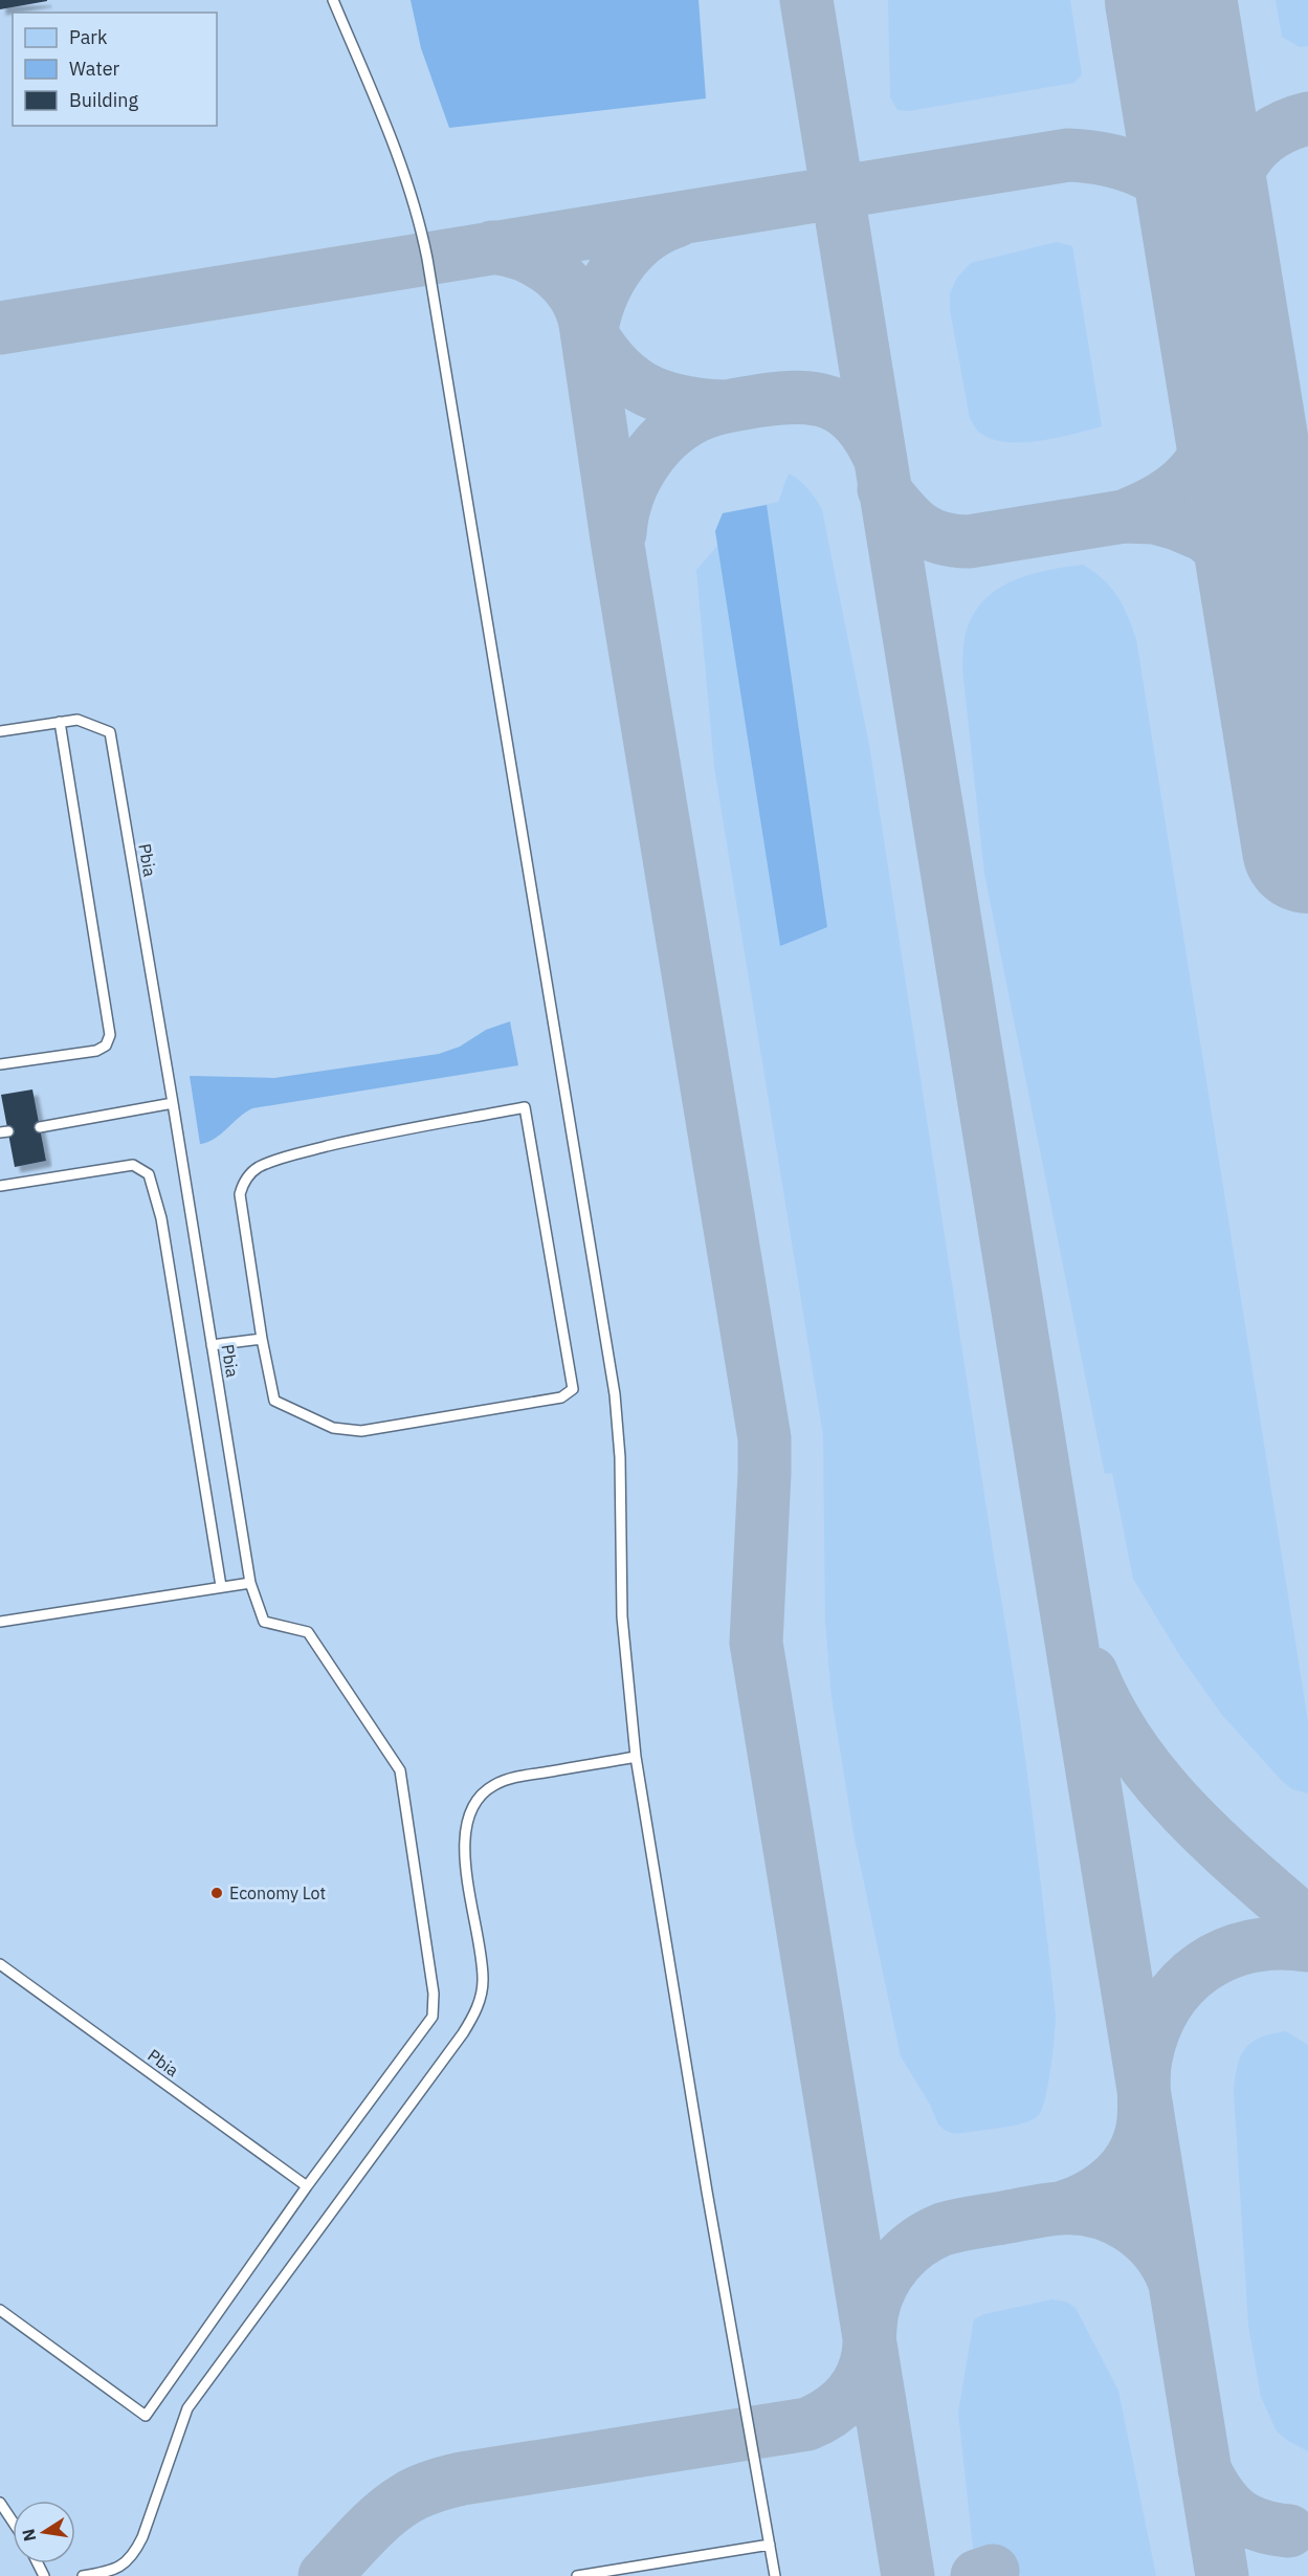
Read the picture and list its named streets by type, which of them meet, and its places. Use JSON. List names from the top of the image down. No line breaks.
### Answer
{"streets":{"lane":["Pbia"]},"places":["Economy Lot"],"legend":["Park","Water","Building"],"north":"left"}
